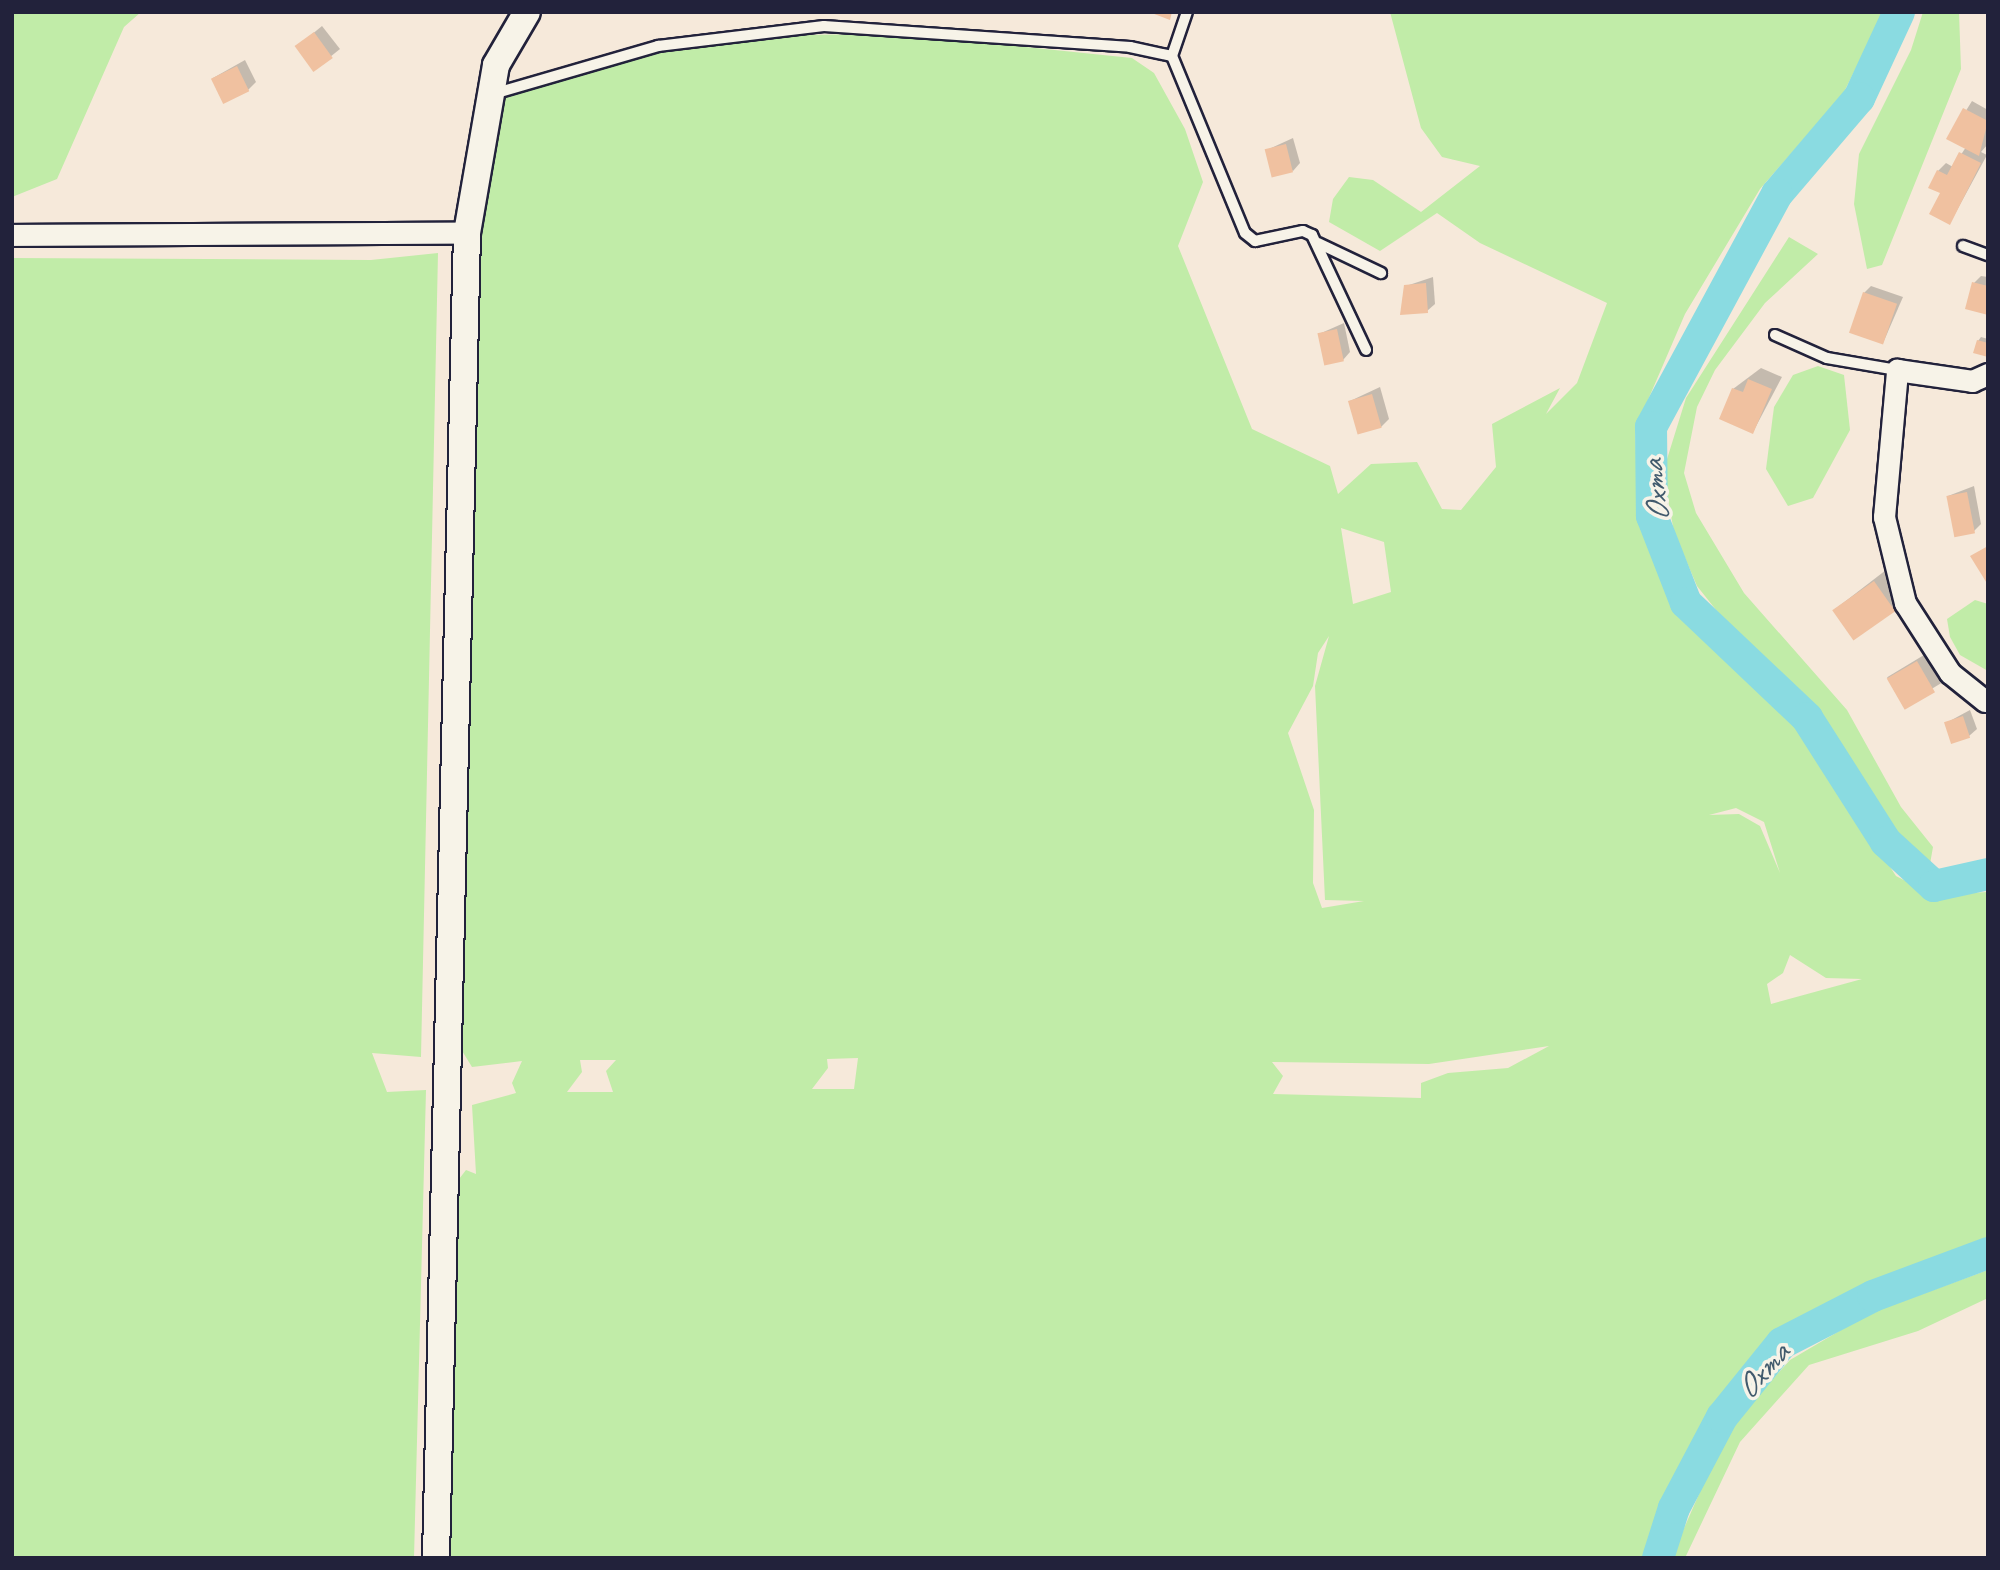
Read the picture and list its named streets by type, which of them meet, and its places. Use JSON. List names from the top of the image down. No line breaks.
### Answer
{"water":["Охта"]}
